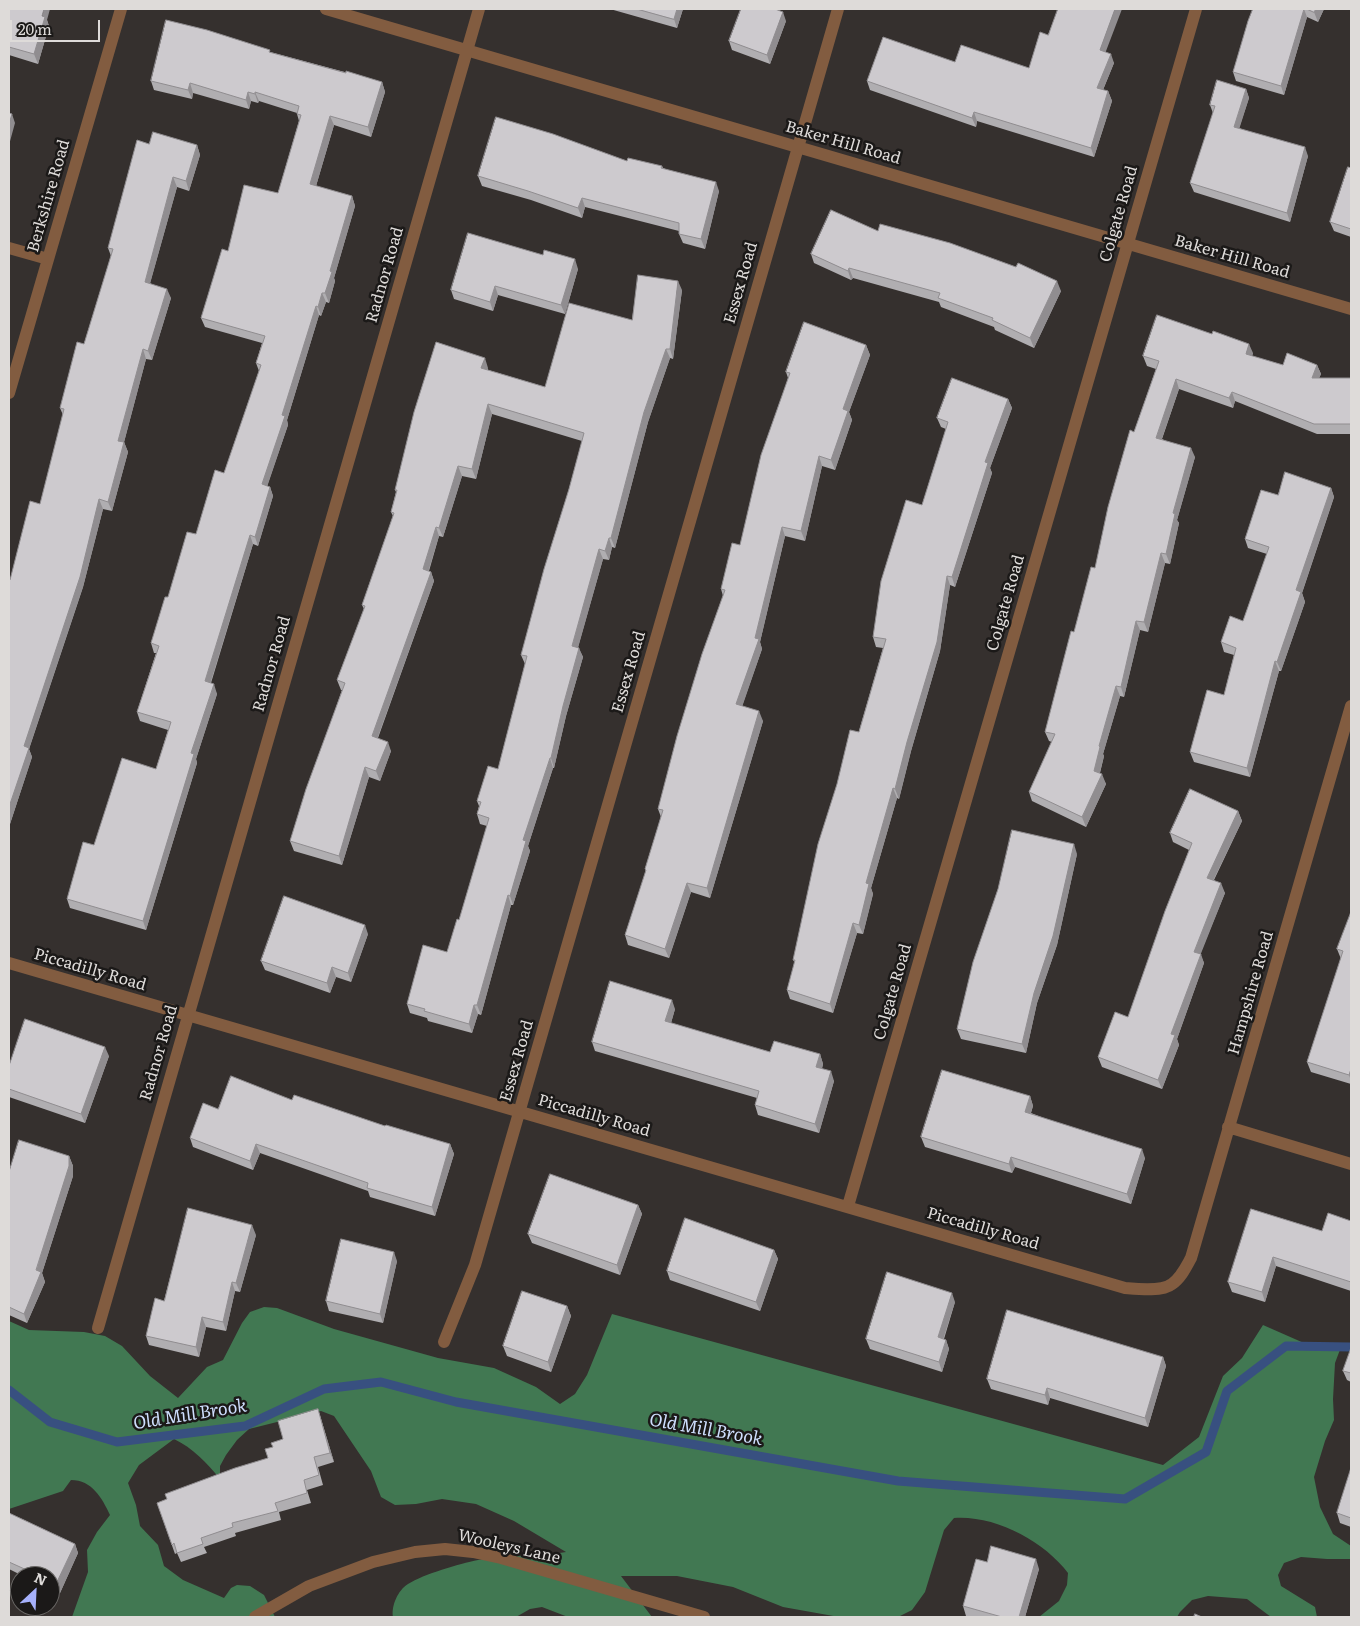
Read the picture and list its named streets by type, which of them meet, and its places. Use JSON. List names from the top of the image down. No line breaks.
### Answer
{"streets":{"street":["Baker Hill Road","Berkshire Road","Colgate Road","Radnor Road","Essex Road","Piccadilly Road","Hampshire Road","Wooleys Lane"]},"crossings":[["Baker Hill Road","Colgate Road"],["Baker Hill Road","Radnor Road"],["Baker Hill Road","Essex Road"],["Colgate Road","Piccadilly Road"],["Radnor Road","Piccadilly Road"],["Essex Road","Piccadilly Road"],["Piccadilly Road","Hampshire Road"]],"water":["Old Mill Brook"],"scale_bar":"20 m","north":"top right"}
